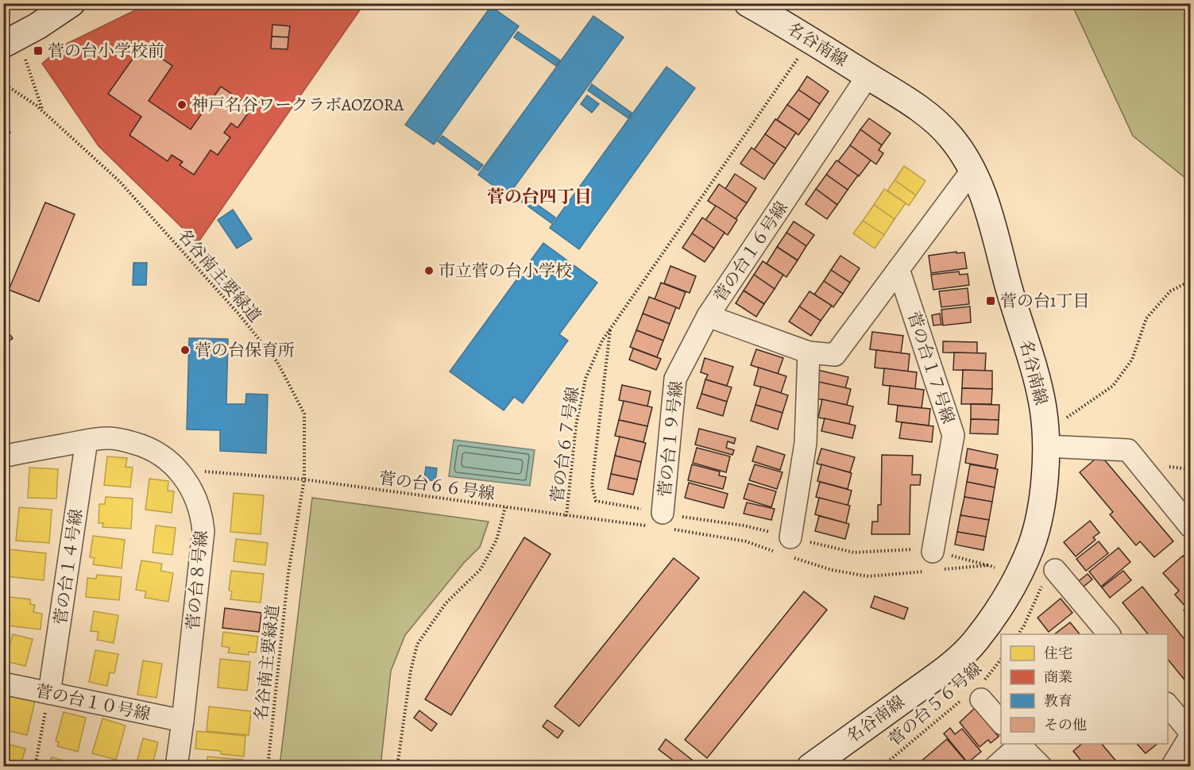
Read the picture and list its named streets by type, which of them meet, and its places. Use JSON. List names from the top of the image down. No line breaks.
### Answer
{"streets":{"street":["名谷南線","菅の台１６号線","菅の台１７号線","菅の台１９号線","菅の台１４号線","菅の台８号線","菅の台１０号線"],"path":["名谷南主要緑道","菅の台６７号線","菅の台６６号線","菅の台５６号線"]},"crossings":[["名谷南線","菅の台１６号線"],["菅の台１６号線","菅の台１７号線"],["菅の台１６号線","菅の台１９号線"],["名谷南主要緑道","菅の台６６号線"],["菅の台１９号線","菅の台６７号線"],["菅の台６７号線","菅の台６６号線"],["菅の台１４号線","菅の台８号線"],["菅の台１４号線","菅の台１０号線"],["菅の台８号線","菅の台１０号線"]],"districts":["菅の台四丁目"],"places":{"transit":["菅の台小学校前","菅の台1丁目"],"other":["神戸名谷ワークラボAOZORA","市立菅の台小学校","菅の台保育所"]},"legend":["住宅","商業","教育","その他"]}
